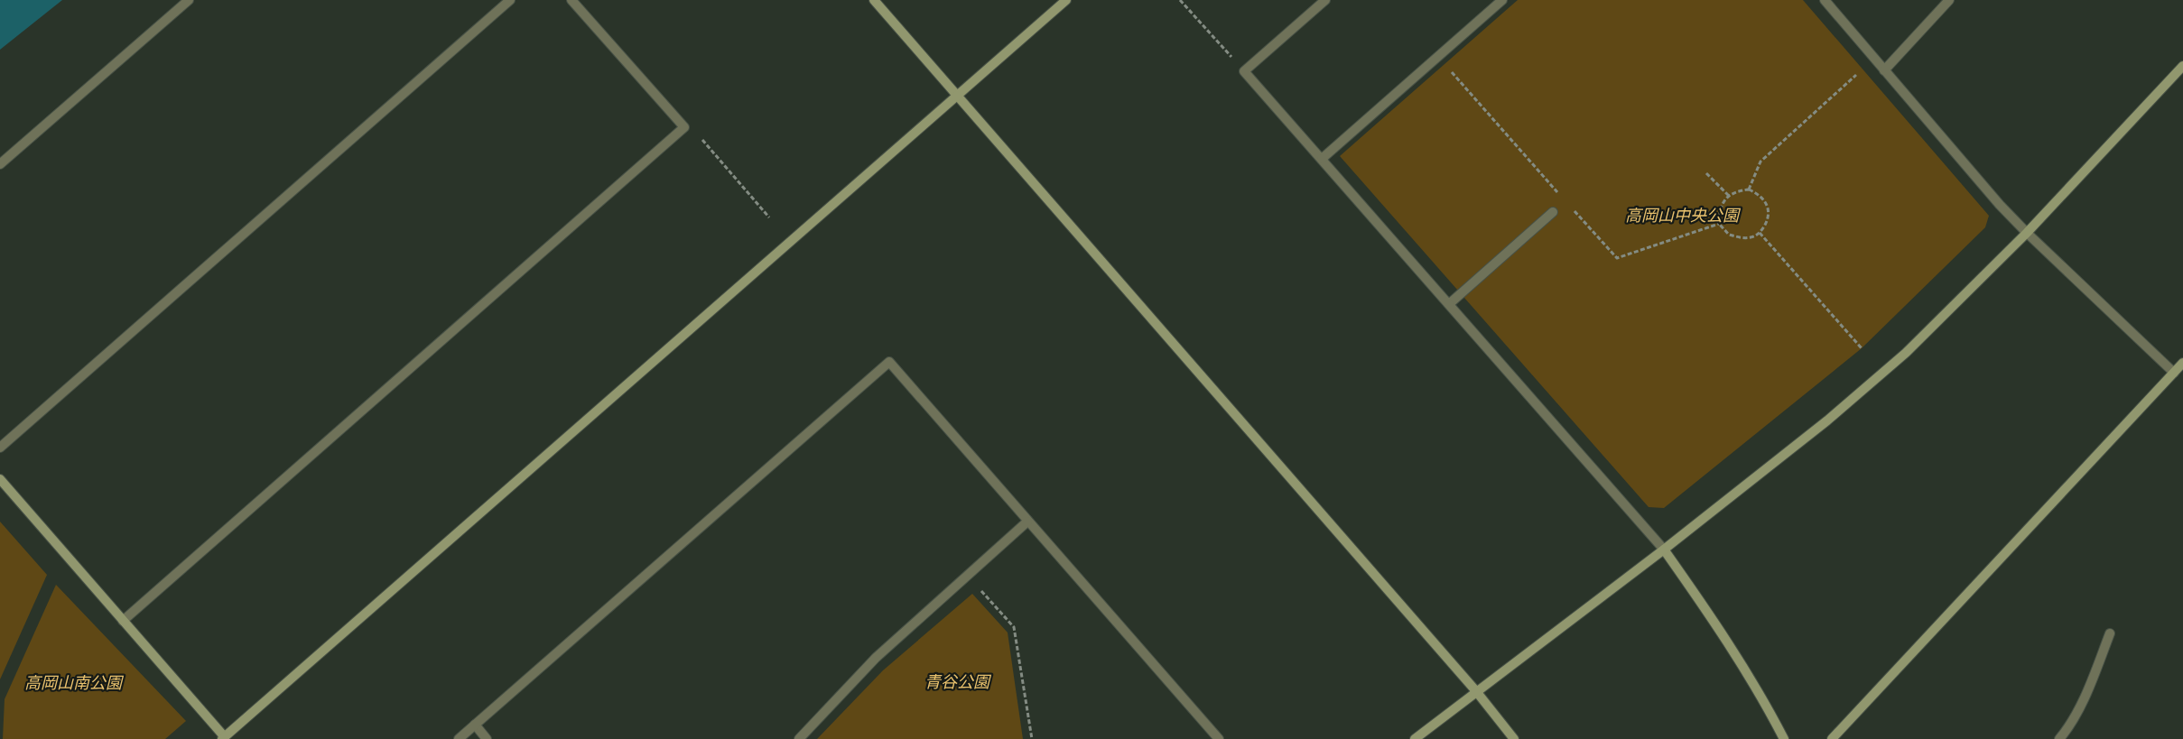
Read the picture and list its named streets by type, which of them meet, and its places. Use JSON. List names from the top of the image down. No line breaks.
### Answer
{"parks":["高岡山中央公園","青谷公園","高岡山南公園"]}
